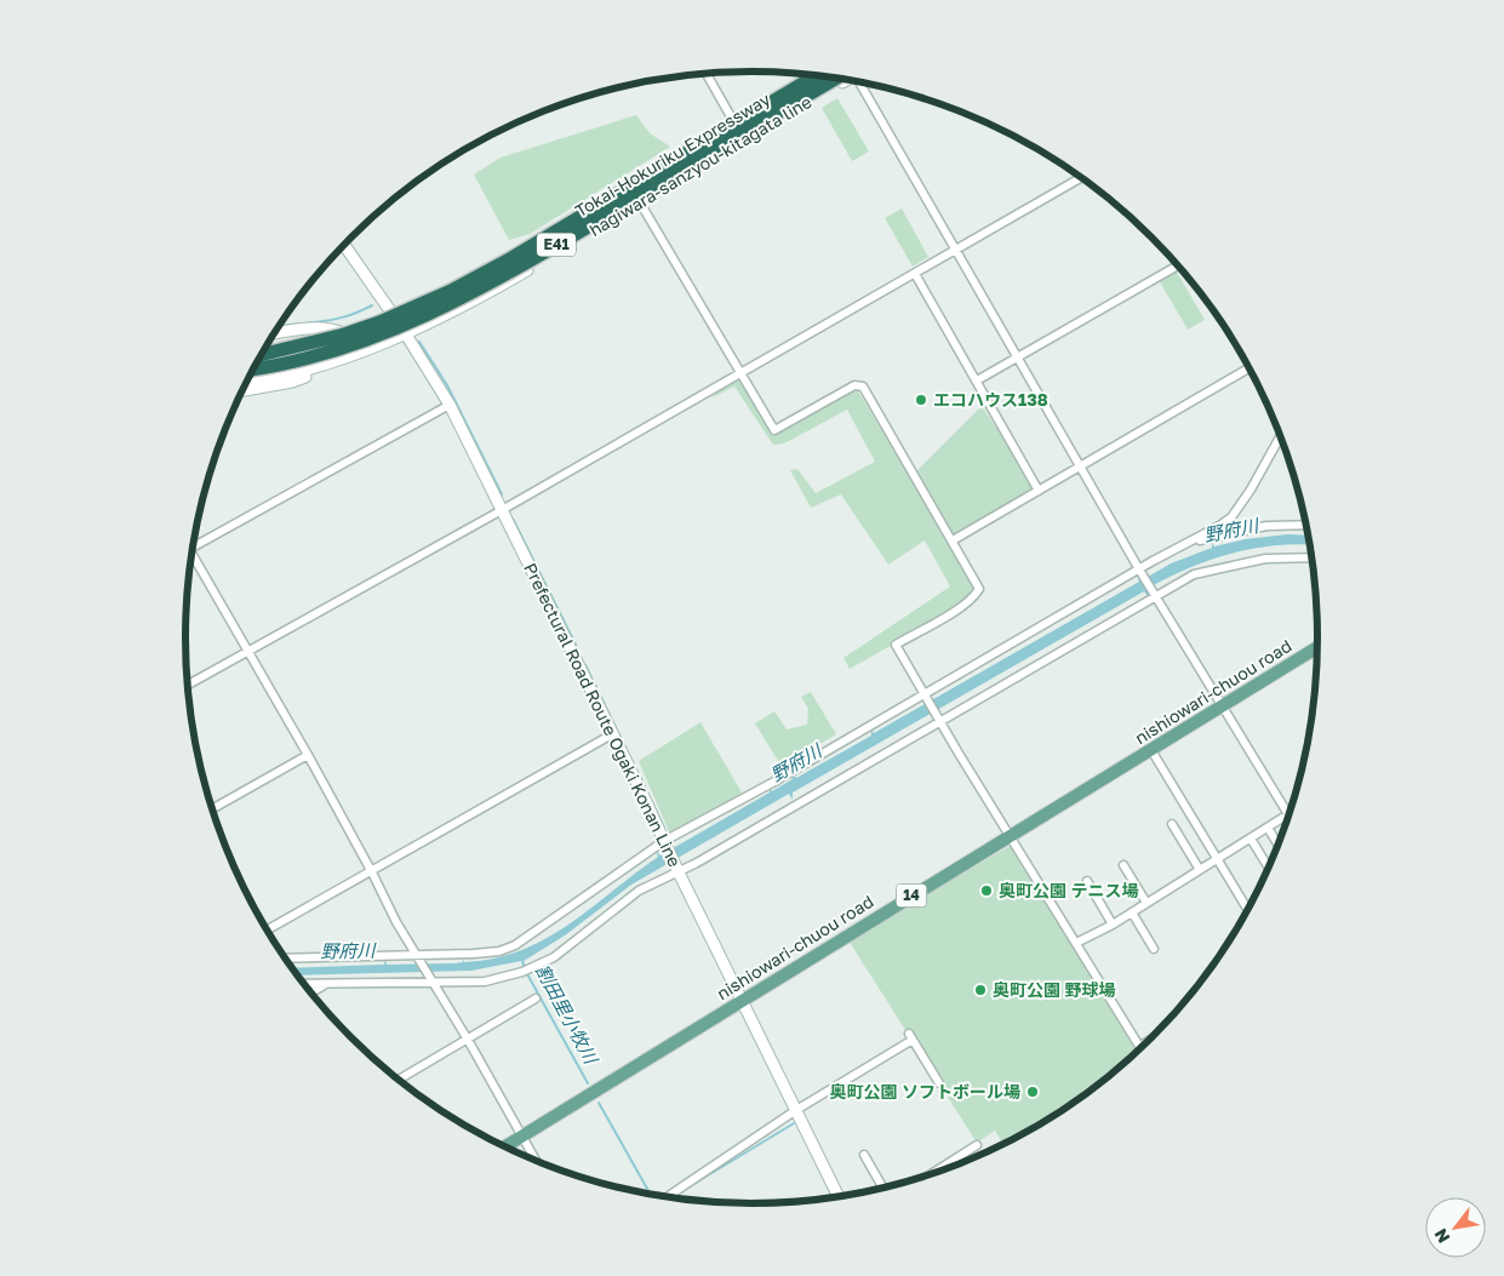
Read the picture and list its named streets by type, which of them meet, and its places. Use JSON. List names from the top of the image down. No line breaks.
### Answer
{"streets":{"highway":["Tokai-Hokuriku Expressway","E41"],"main road":["hagiwara-sanzyou-kitagata line","nishiowari-chuou road","Prefectural Road Route Ogaki Konan Line","14"]},"crossings":[["hagiwara-sanzyou-kitagata line","Prefectural Road Route Ogaki Konan Line"],["nishiowari-chuou road","Prefectural Road Route Ogaki Konan Line"]],"water":["野府川","割田里小牧川"],"places":["エコハウス138","奥町公園 テニス場","奥町公園 野球場","奥町公園 ソフトボール場"],"north":"bottom left"}
